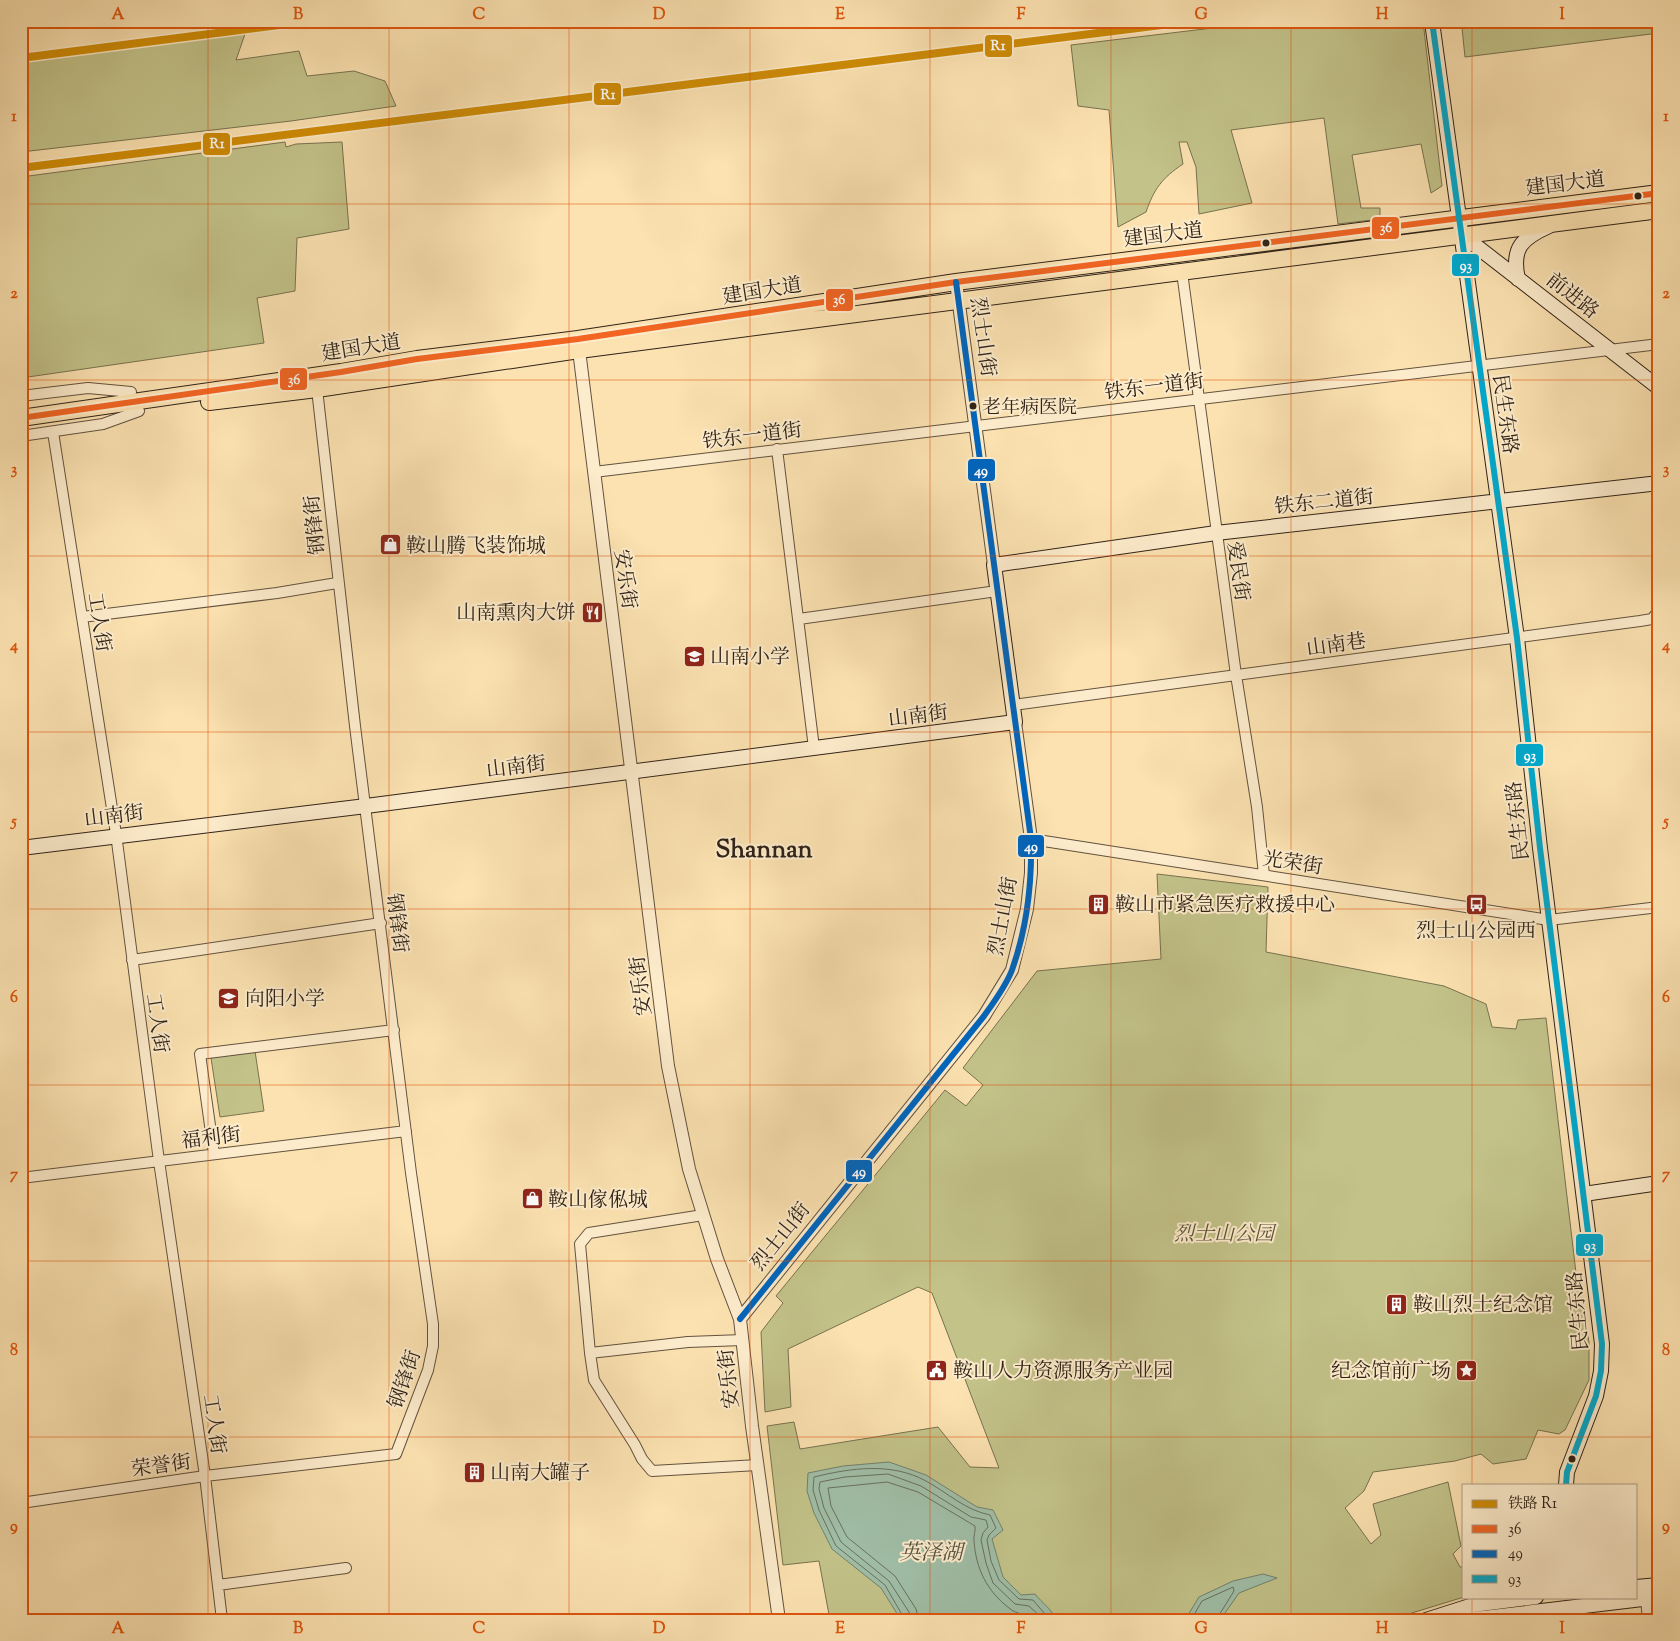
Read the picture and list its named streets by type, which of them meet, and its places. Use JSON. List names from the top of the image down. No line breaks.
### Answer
{"streets":{"highway":["建国大道"],"main road":["前进路","烈士山街","民生东路","铁东二道街","山南街"],"street":["铁东一道街","钢锋街","爱民街","安乐街","工人街","山南巷","光荣街","福利街","荣誉街"]},"crossings":[["建国大道","前进路"],["建国大道","烈士山街"],["建国大道","民生东路"],["建国大道","钢锋街"],["建国大道","爱民街"],["建国大道","安乐街"],["建国大道","工人街"],["前进路","铁东一道街"],["前进路","民生东路"],["烈士山街","铁东一道街"],["烈士山街","铁东二道街"],["烈士山街","安乐街"],["烈士山街","山南巷"],["烈士山街","山南街"],["烈士山街","光荣街"],["铁东一道街","民生东路"],["铁东一道街","爱民街"],["铁东一道街","安乐街"],["民生东路","铁东二道街"],["民生东路","山南巷"],["民生东路","光荣街"],["铁东二道街","爱民街"],["钢锋街","山南街"],["钢锋街","福利街"],["钢锋街","荣誉街"],["爱民街","山南巷"],["爱民街","光荣街"],["安乐街","山南街"],["工人街","山南街"],["工人街","福利街"],["工人街","荣誉街"]],"districts":["Shannan"],"water":["英泽湖"],"parks":["烈士山公园"],"places":{"other":["老年病医院"],"shop":["鞍山腾飞装饰城","鞍山傢俬城"],"restaurant":["山南熏肉大饼"],"school or university":["山南小学","向阳小学"],"building":["鞍山市紧急医疗救援中心","鞍山烈士纪念馆","山南大罐子"],"bus stop":["烈士山公园西"],"public building":["鞍山人力资源服务产业园"],"place":["纪念馆前广场"]},"lines":["rail line R1","transit line 93","transit line 36","transit line 49"],"legend":["铁路 R1","36","49","93"],"grid":{"columns":["A","B","C","D","E","F","G","H","I"],"rows":["1","2","3","4","5","6","7","8","9"]}}
